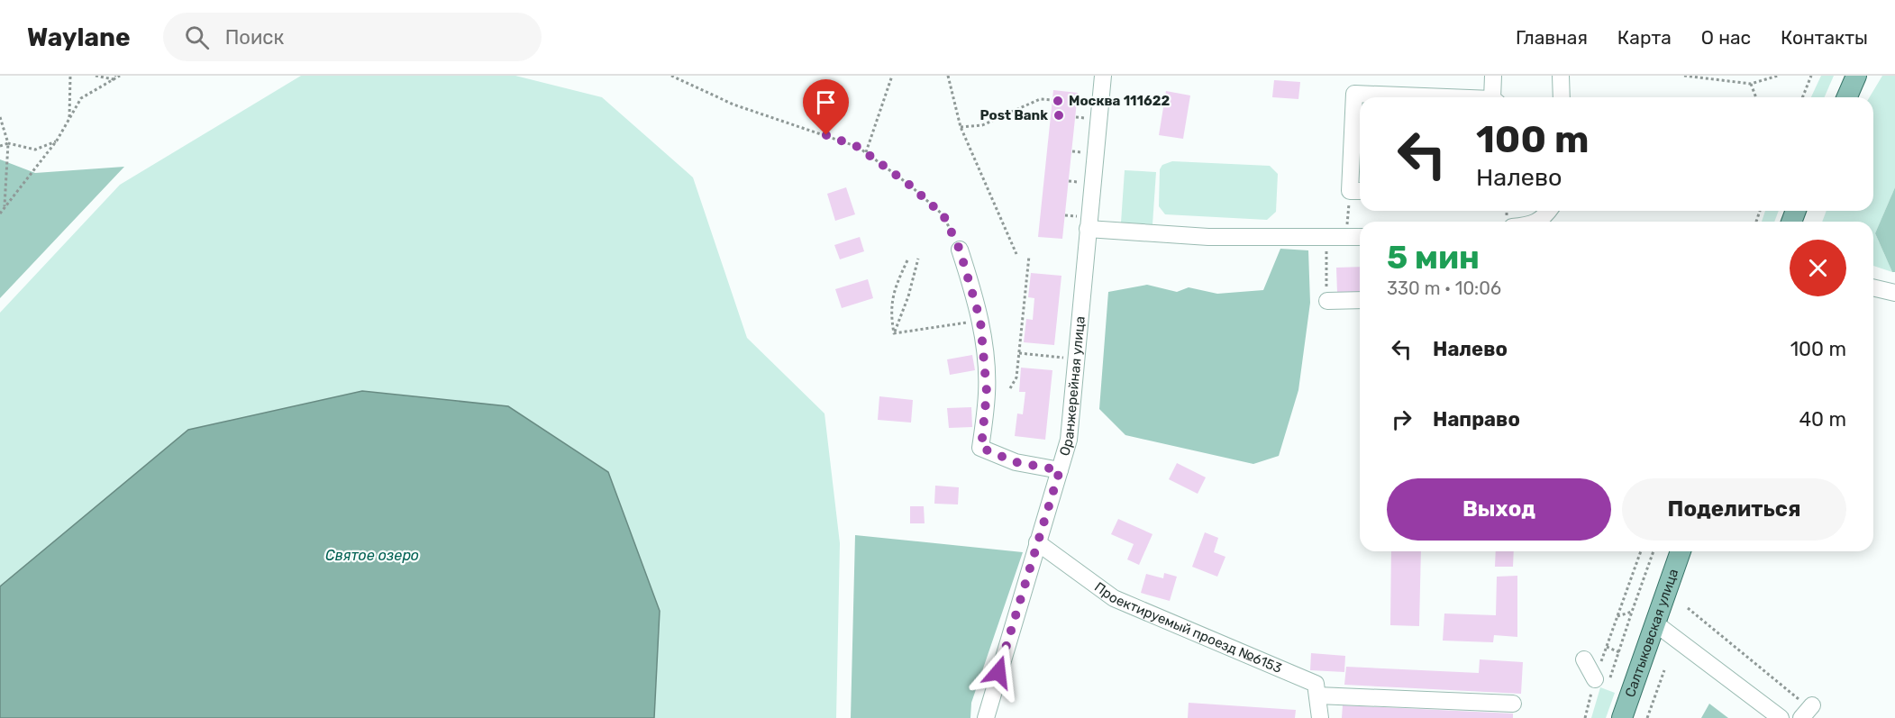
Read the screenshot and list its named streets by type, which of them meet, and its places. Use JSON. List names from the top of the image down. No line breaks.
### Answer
{"streets":{"main road":["Салтыковская улица"],"street":["Оранжерейная улица","Проектируемый проезд №6153"]},"crossings":[["Оранжерейная улица","Проектируемый проезд №6153"]],"water":["Святое озеро"],"places":["Москва 111622","Post Bank"],"page":{"header":"Waylane","search":"Поиск","nav":["Главная","Карта","О нас","Контакты"],"turn":["100 m","Налево"],"heading":["5 мин","330 m · 10:06"],"list":[{"name":"Налево","value":"100 m"},{"name":"Направо","value":"40 m"}],"buttons":["Выход","Поделиться"]}}
